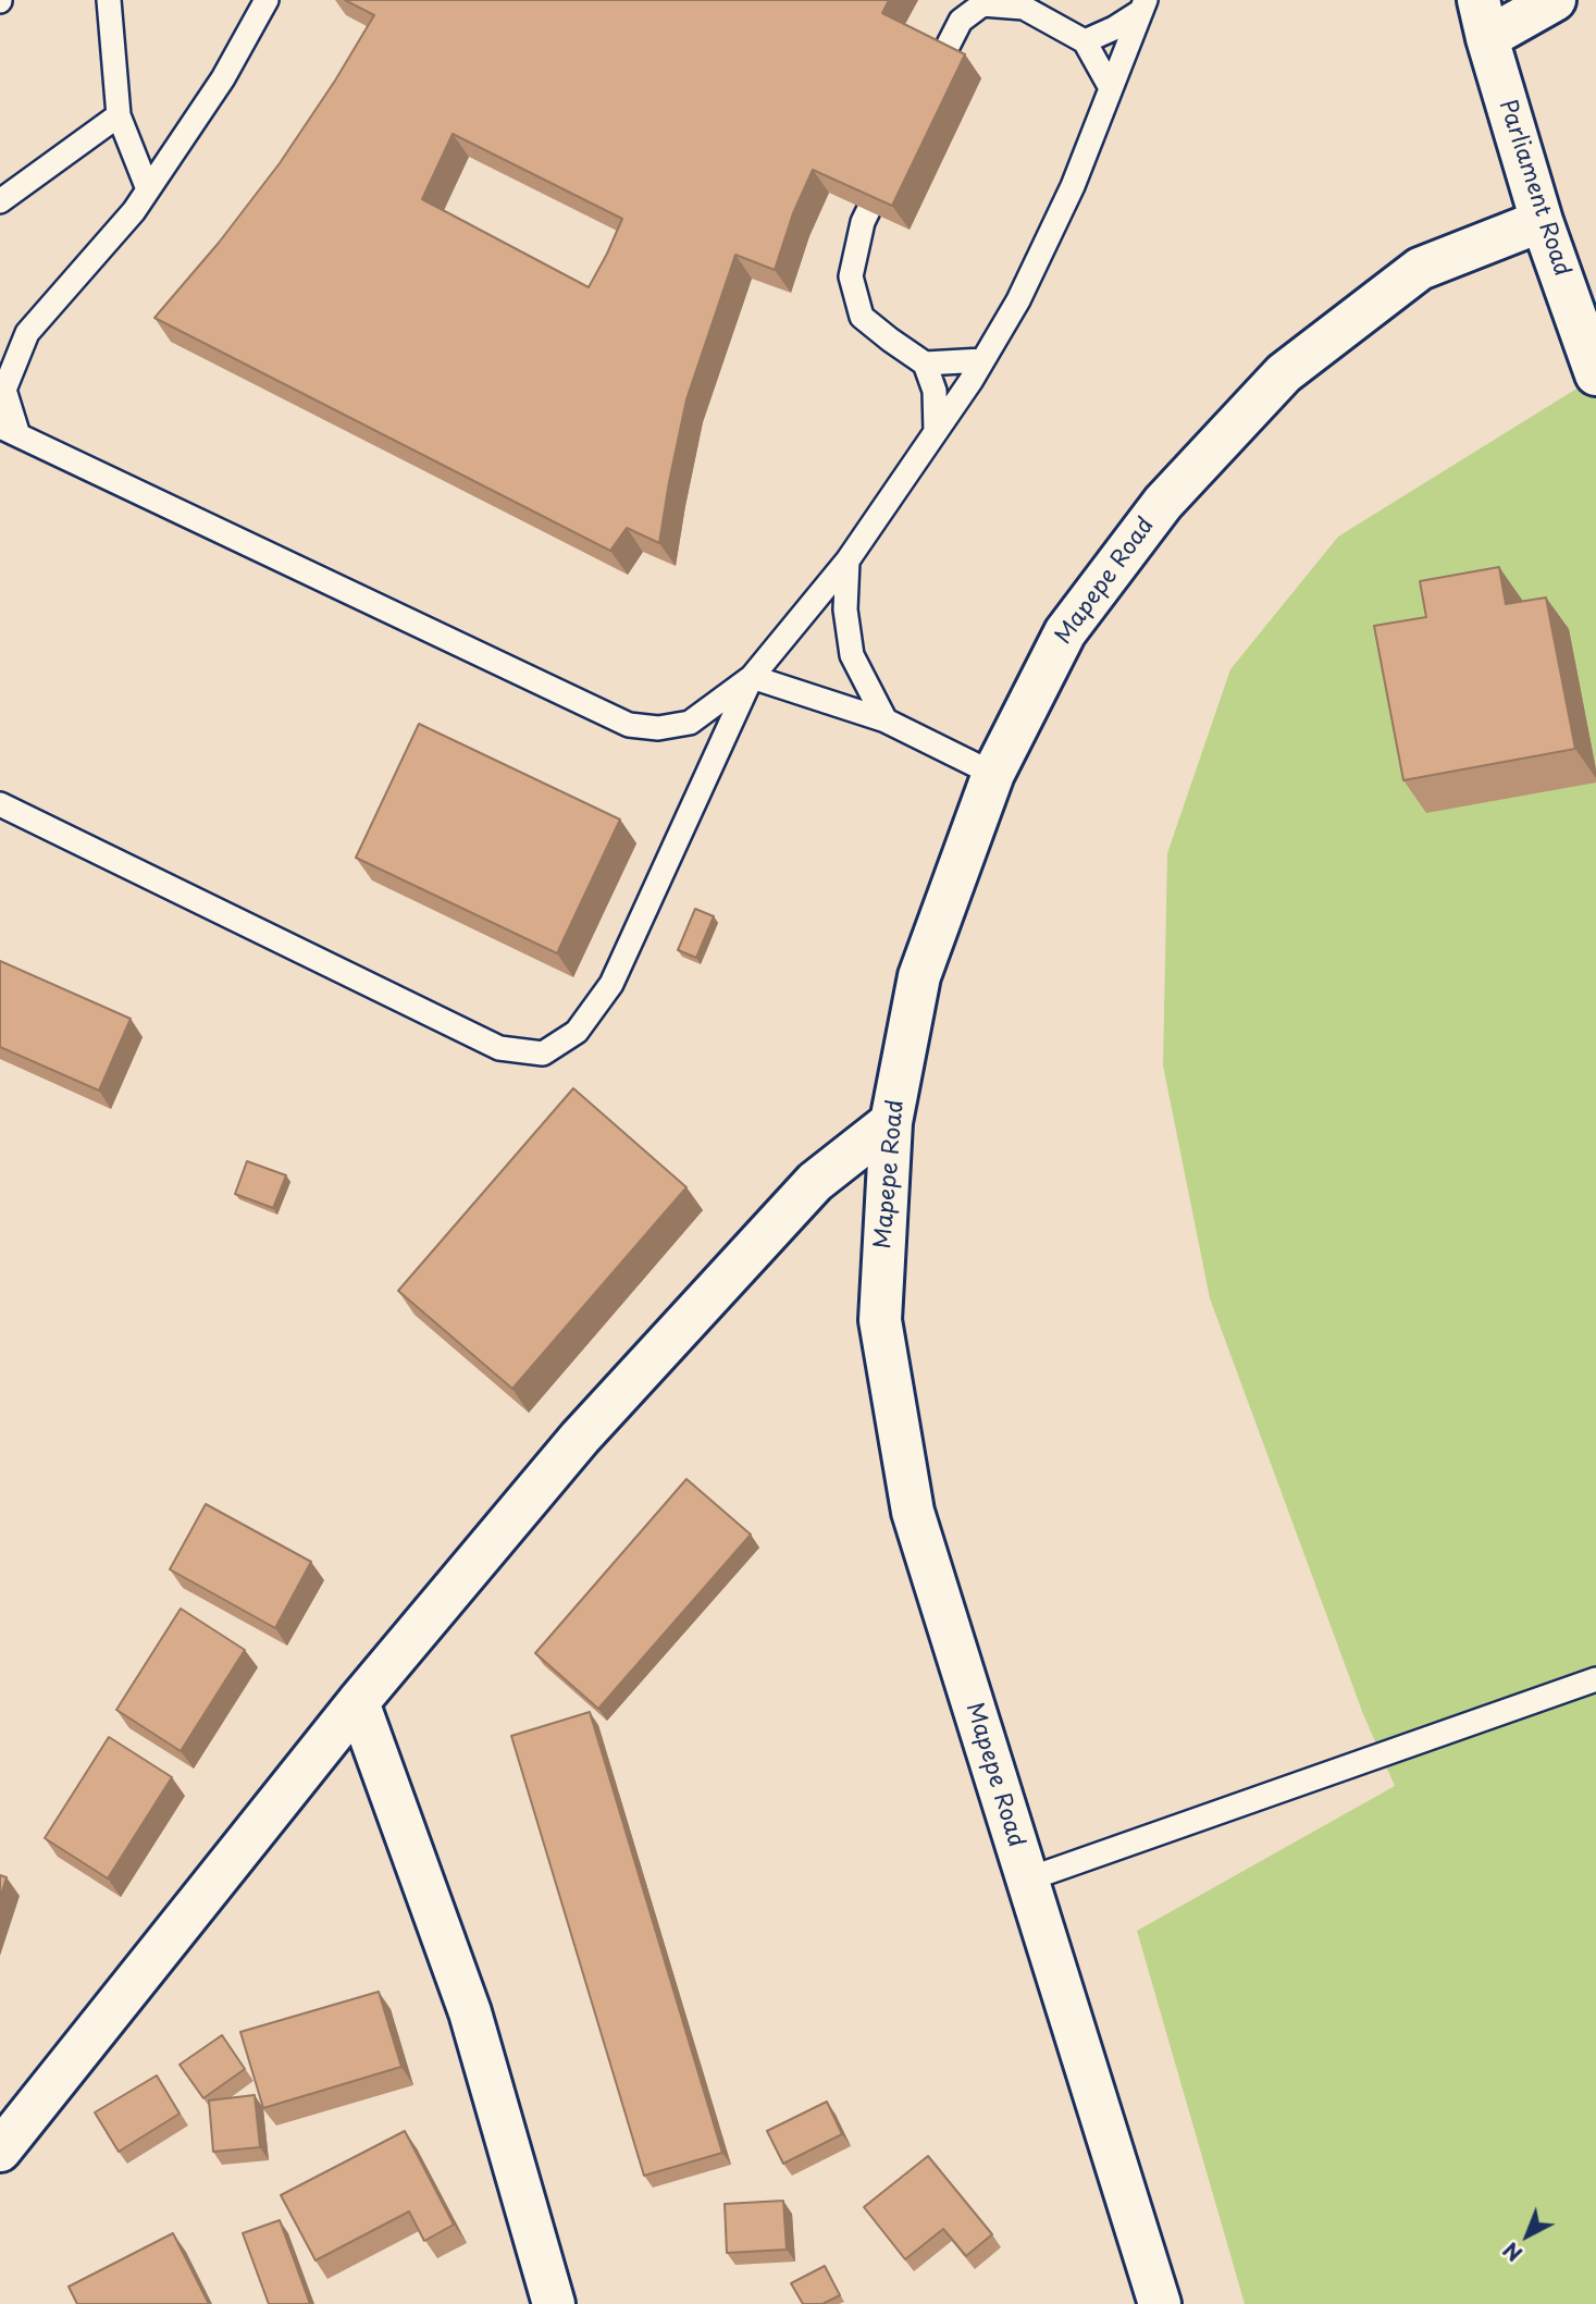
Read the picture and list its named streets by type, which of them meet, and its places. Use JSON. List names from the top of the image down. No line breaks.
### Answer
{"streets":{"street":["Parliament Road","Mapepe Road"]},"crossings":[["Parliament Road","Mapepe Road"]],"north":"bottom left"}
